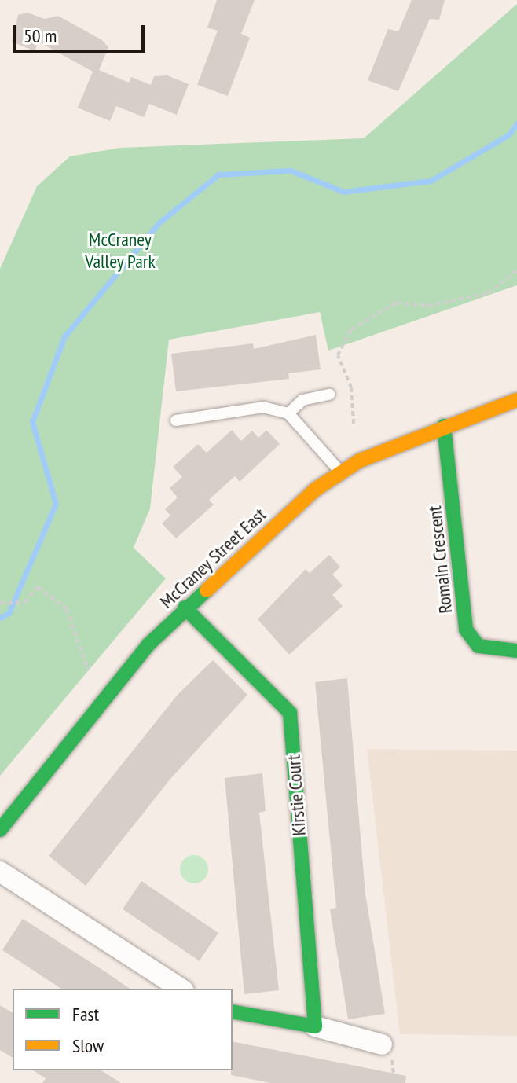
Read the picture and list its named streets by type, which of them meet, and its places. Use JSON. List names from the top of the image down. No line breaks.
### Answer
{"streets":{"street":["McCraney Street East","Romain Crescent","Kirstie Court"]},"crossings":[["McCraney Street East","Romain Crescent"],["McCraney Street East","Kirstie Court"]],"parks":["McCraney Valley Park"],"legend":["Fast","Slow"],"scale_bar":"50 m"}
